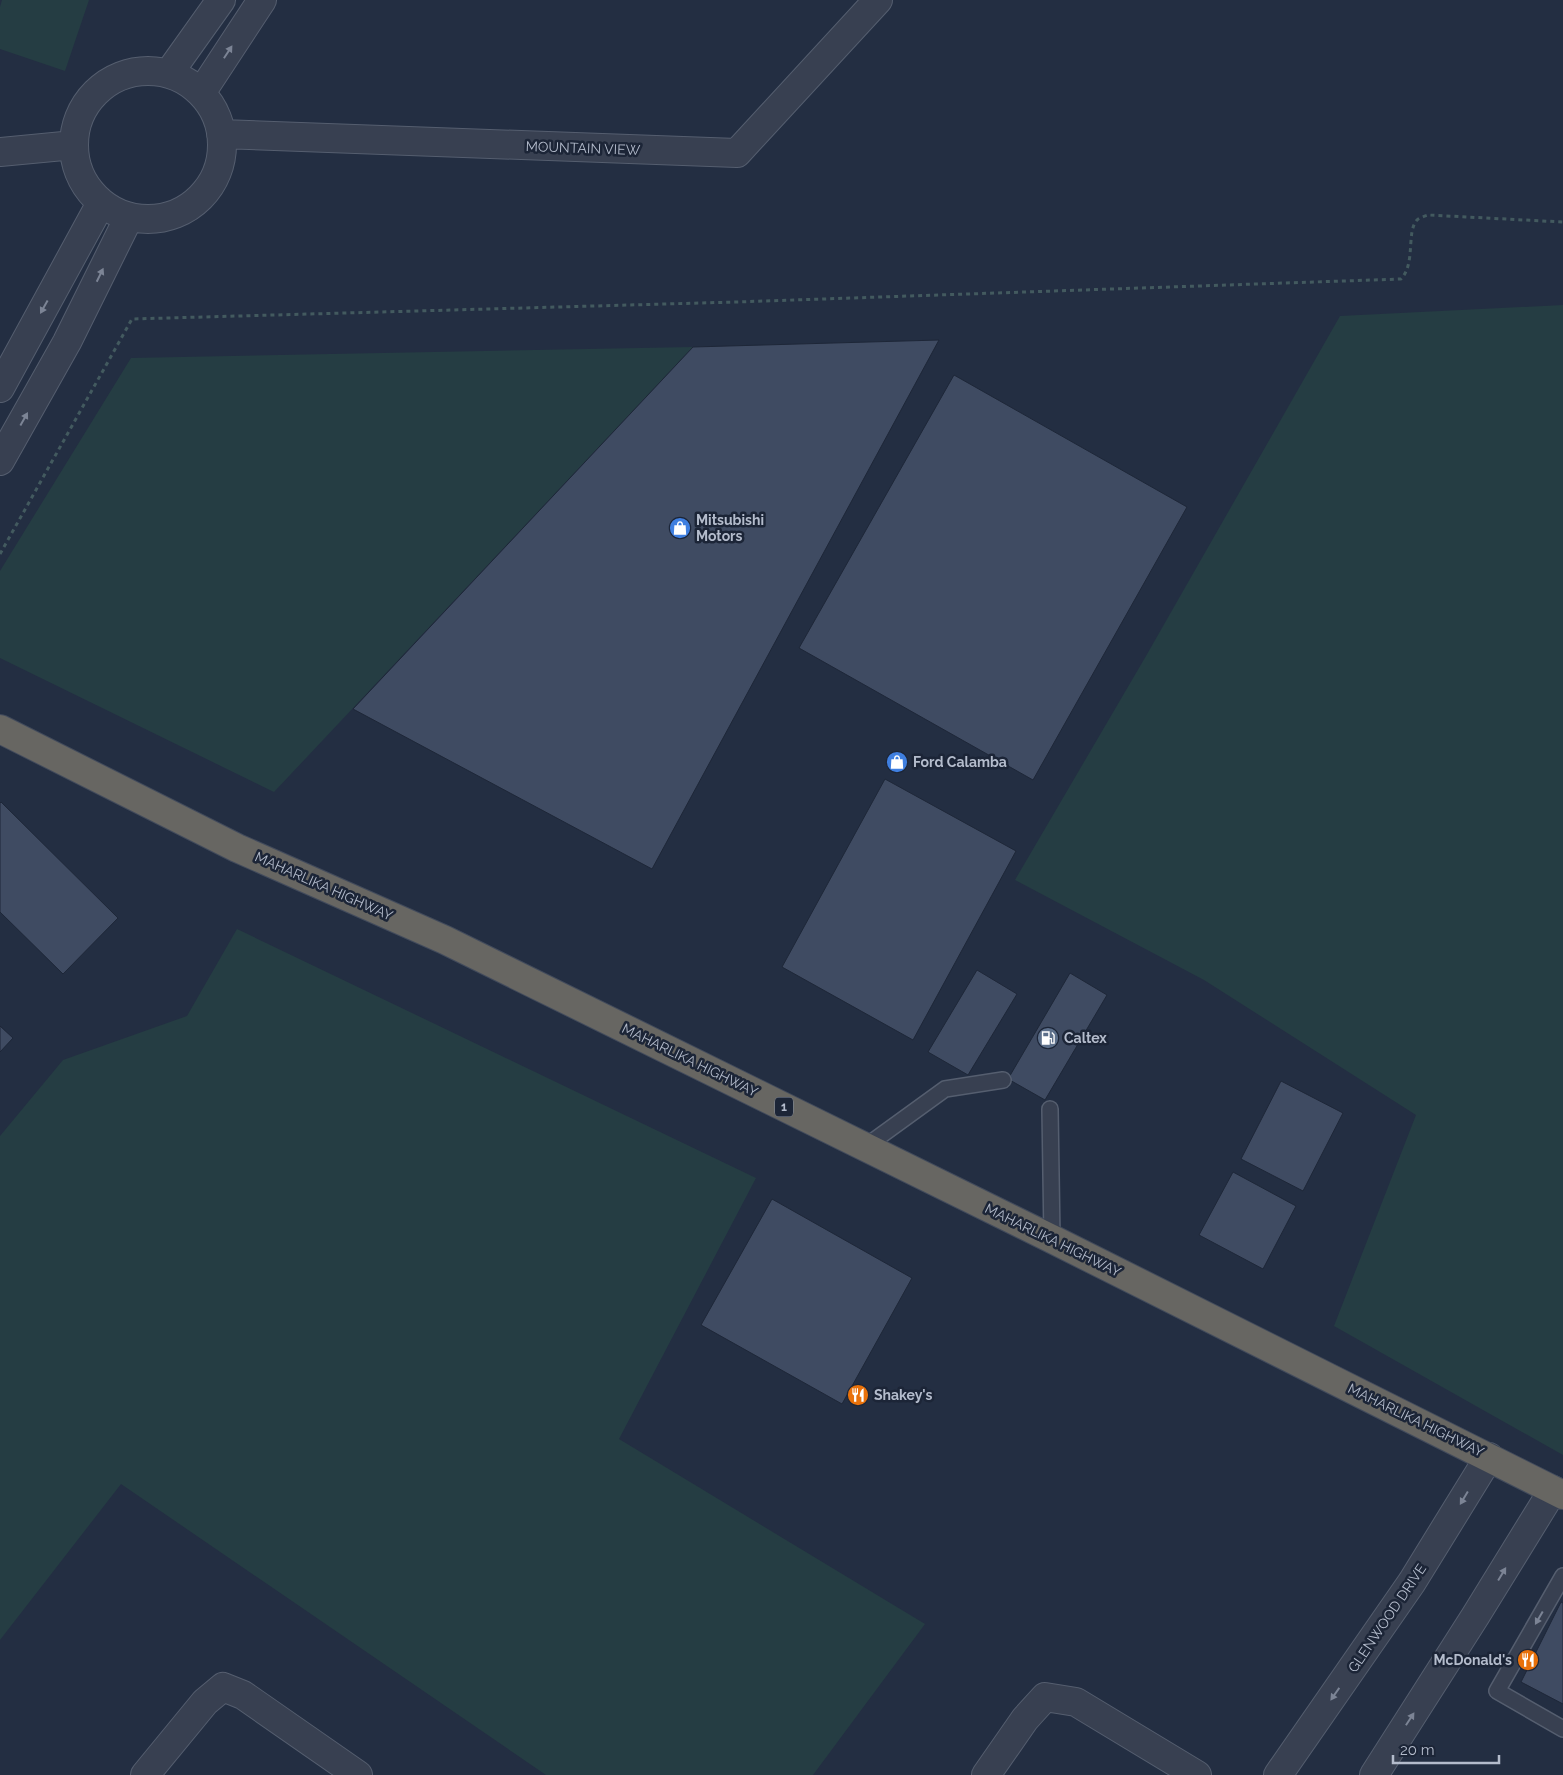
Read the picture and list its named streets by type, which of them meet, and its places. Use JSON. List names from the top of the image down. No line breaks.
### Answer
{"streets":{"highway":["MAHARLIKA HIGHWAY","1"],"street":["MOUNTAIN VIEW","GLENWOOD DRIVE"]},"crossings":[["MAHARLIKA HIGHWAY","GLENWOOD DRIVE"]],"places":{"shop":["Mitsubishi Motors","Ford Calamba"],"fuel station":["Caltex"],"restaurant":["Shakey's","McDonald's"]},"scale_bar":"20 m"}
